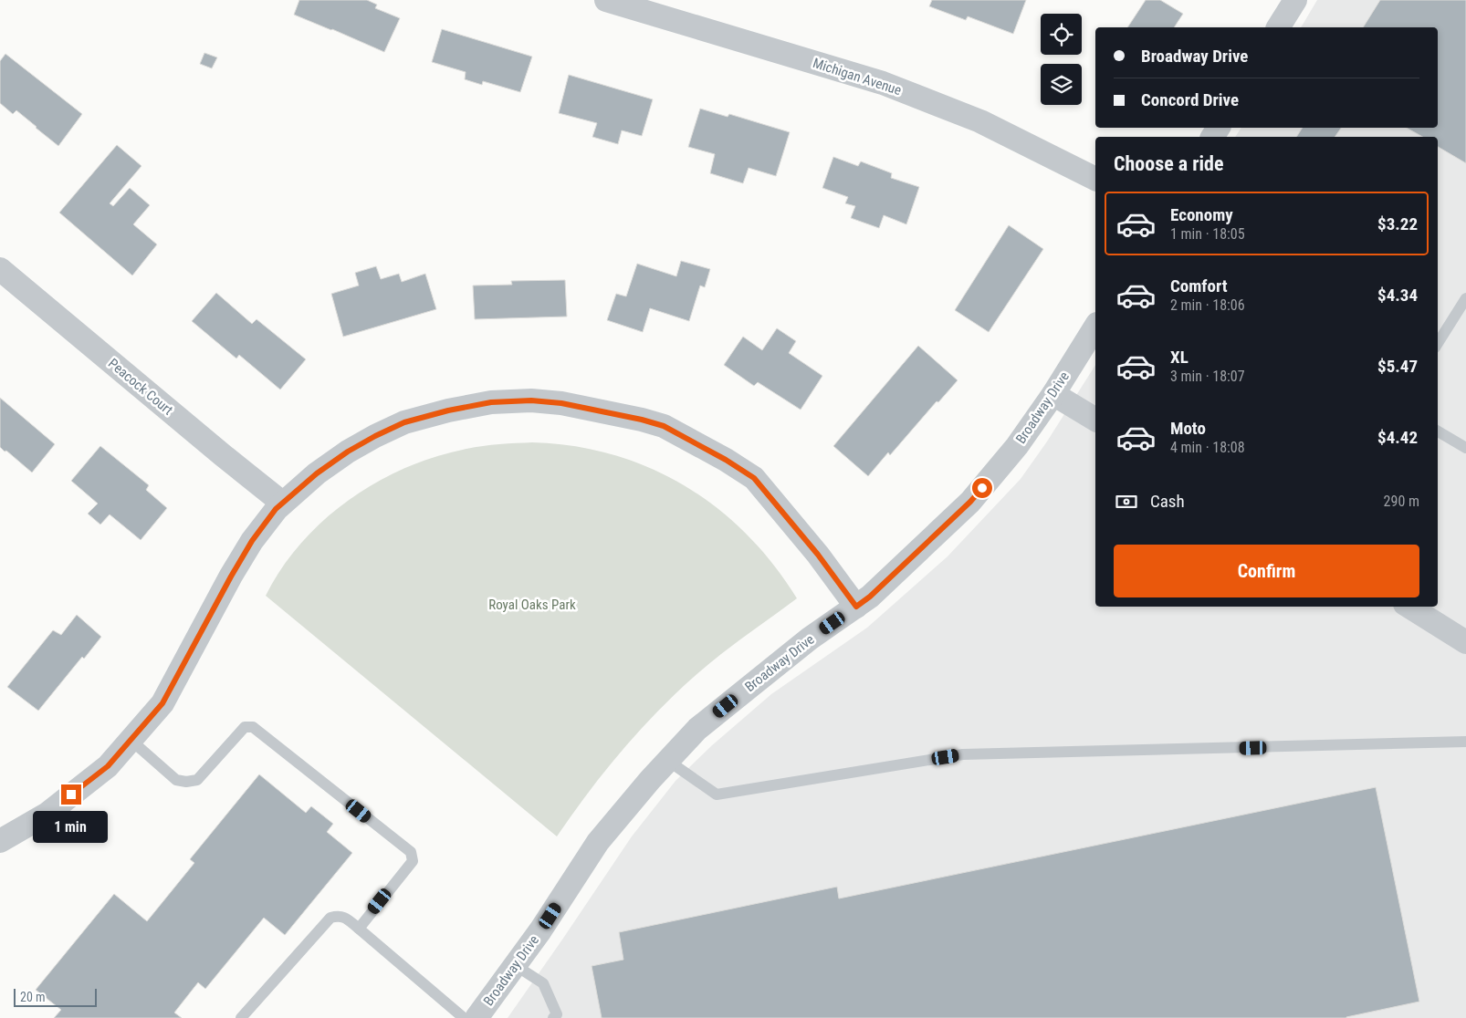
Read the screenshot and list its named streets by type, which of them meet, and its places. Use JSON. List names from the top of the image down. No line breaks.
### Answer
{"streets":{"street":["Michigan Avenue","Peacock Court","Broadway Drive"]},"parks":["Royal Oaks Park"],"scale_bar":"20 m","page":{"banner":["Broadway Drive","Concord Drive"],"heading":"Choose a ride","list":[{"name":"Economy","note":"1 min · 18:05","value":"$3.22"},{"name":"Comfort","note":"2 min · 18:06","value":"$4.34"},{"name":"XL","note":"3 min · 18:07","value":"$5.47"},{"name":"Moto","note":"4 min · 18:08","value":"$4.42"}],"pay":["Cash","290 m"],"buttons":"Confirm","bubble":"1 min","scale":"20 m"}}
